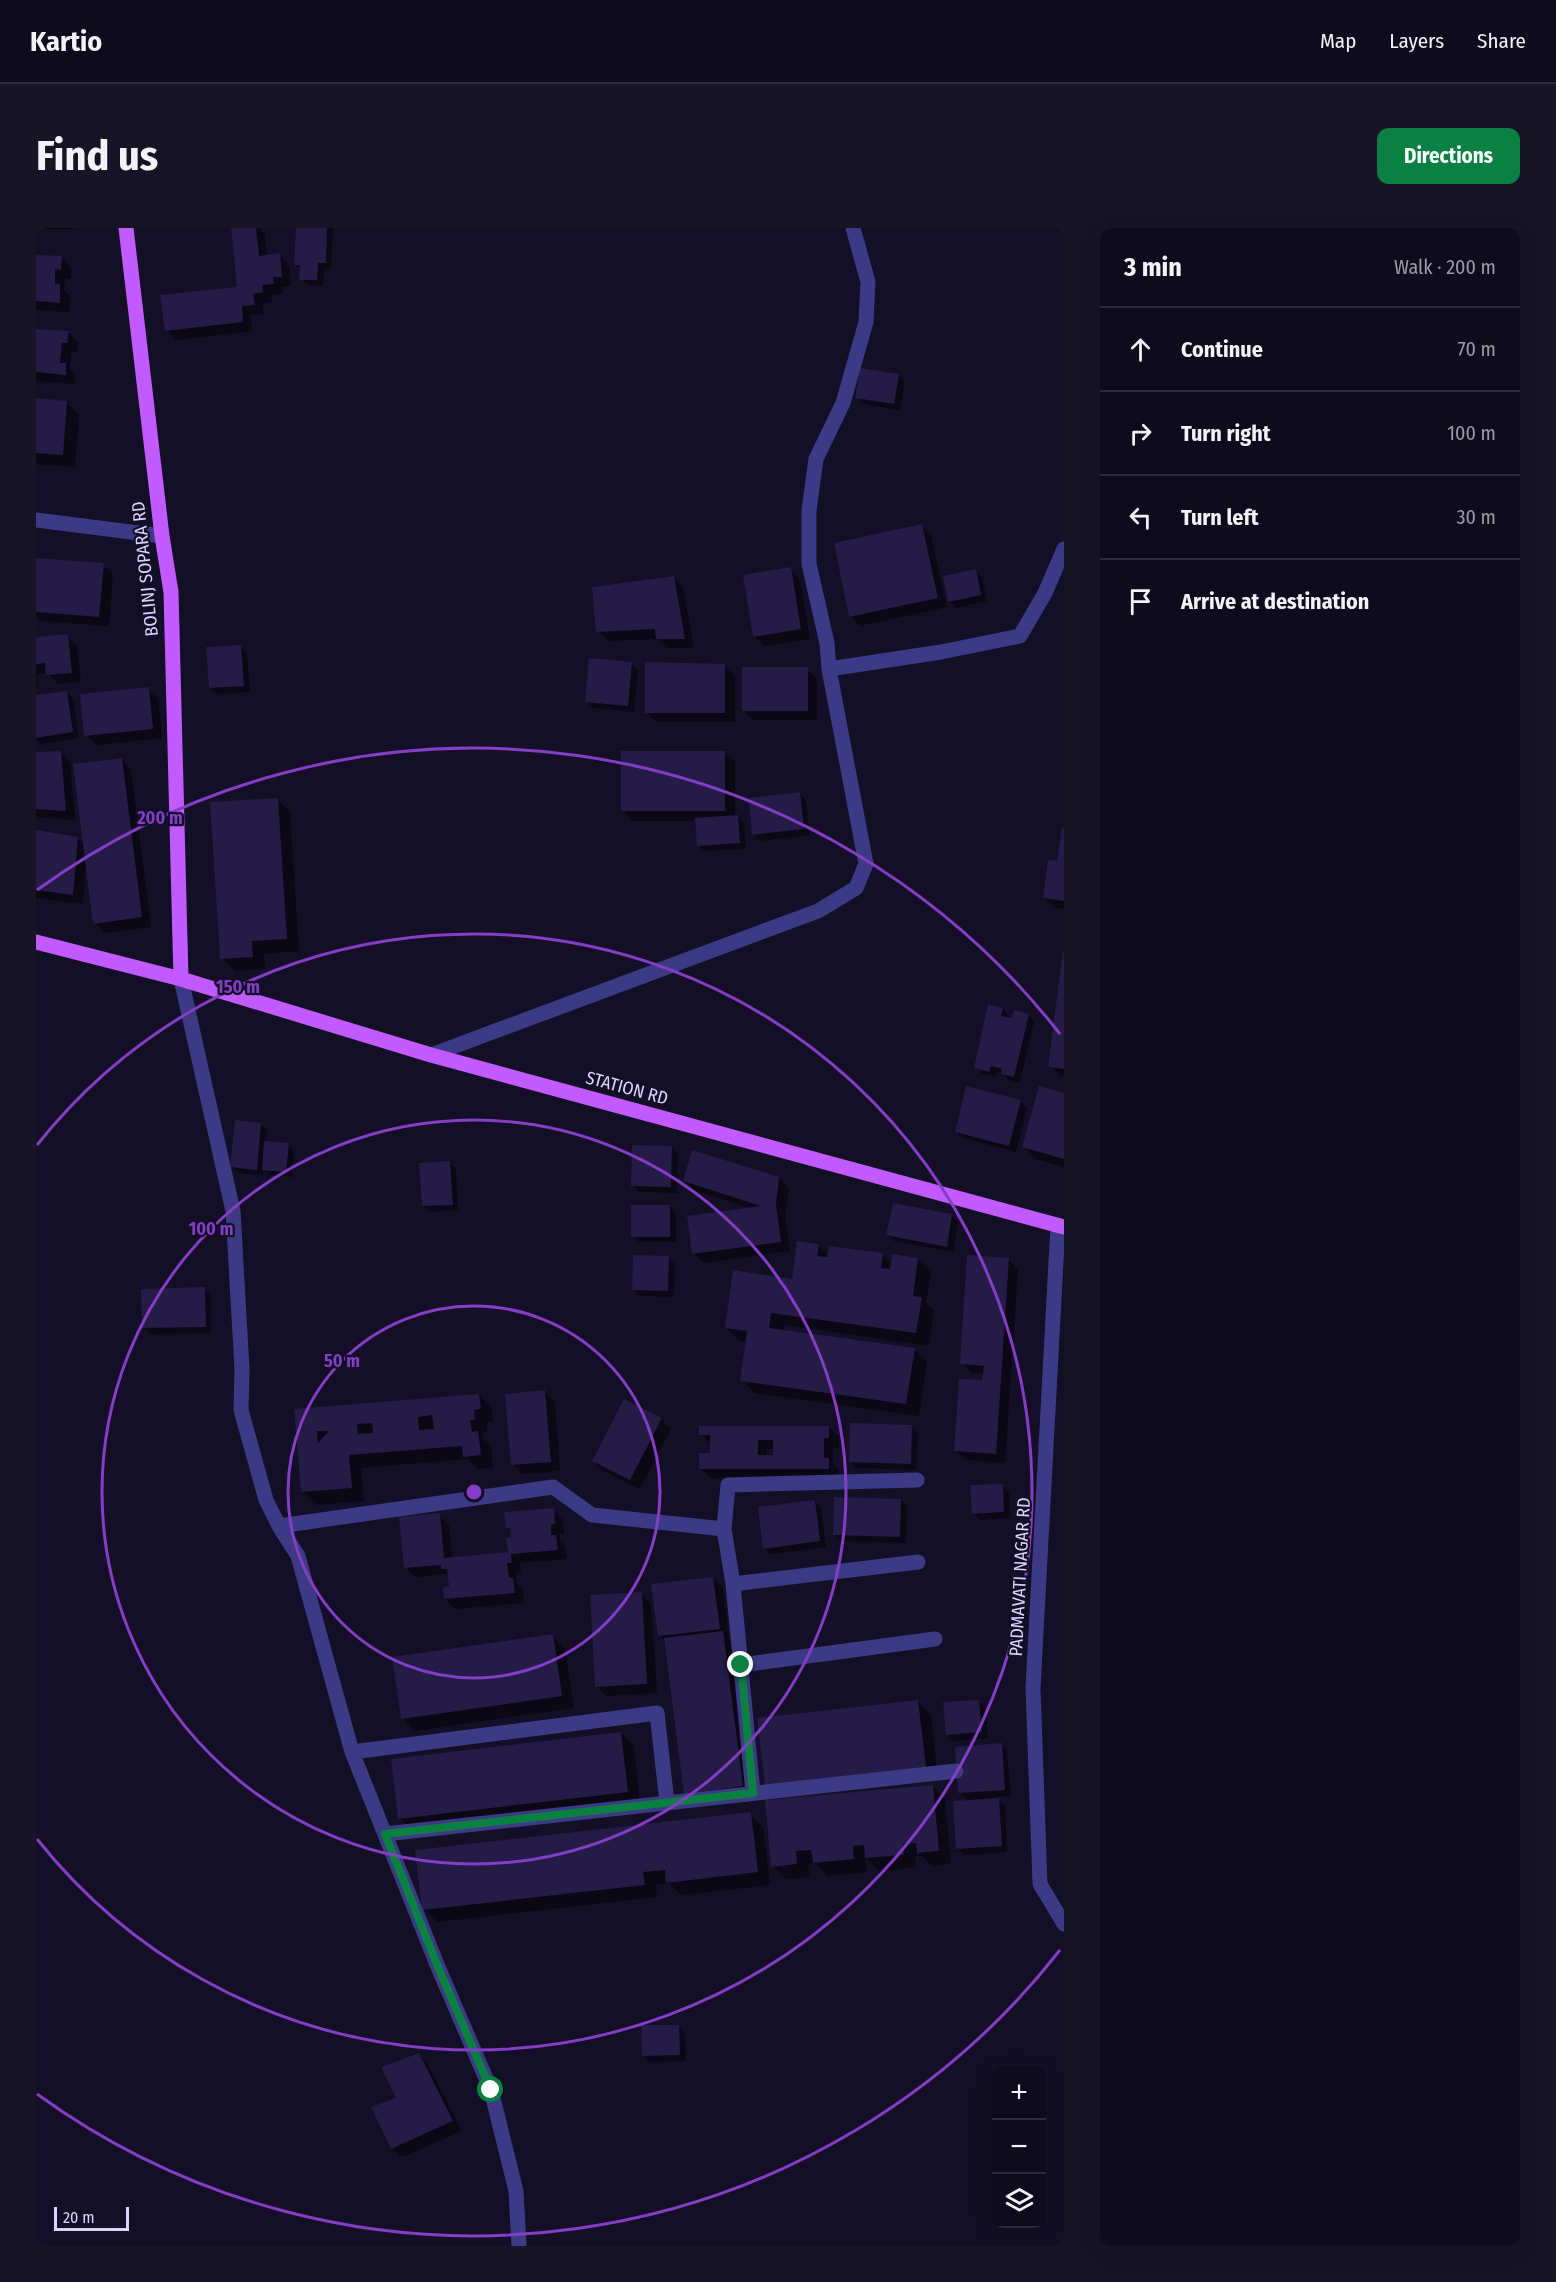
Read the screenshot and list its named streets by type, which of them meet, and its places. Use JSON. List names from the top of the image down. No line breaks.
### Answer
{"streets":{"main road":["BOLINJ SOPARA RD","STATION RD"],"street":["PADMAVATI NAGAR RD"]},"crossings":[["BOLINJ SOPARA RD","STATION RD"],["STATION RD","PADMAVATI NAGAR RD"]],"scale_bar":"20 m","page":{"header":"Kartio","nav":["Map","Layers","Share"],"buttons":"Directions","title":"Find us","heading":["3 min","Walk · 200 m"],"list":[["Continue","70 m"],["Turn right","100 m"],["Turn left","30 m"],"Arrive at destination"],"map_buttons":["+","−"],"scale":"20 m"},"rings":["200 m","150 m","100 m","50 m"]}
